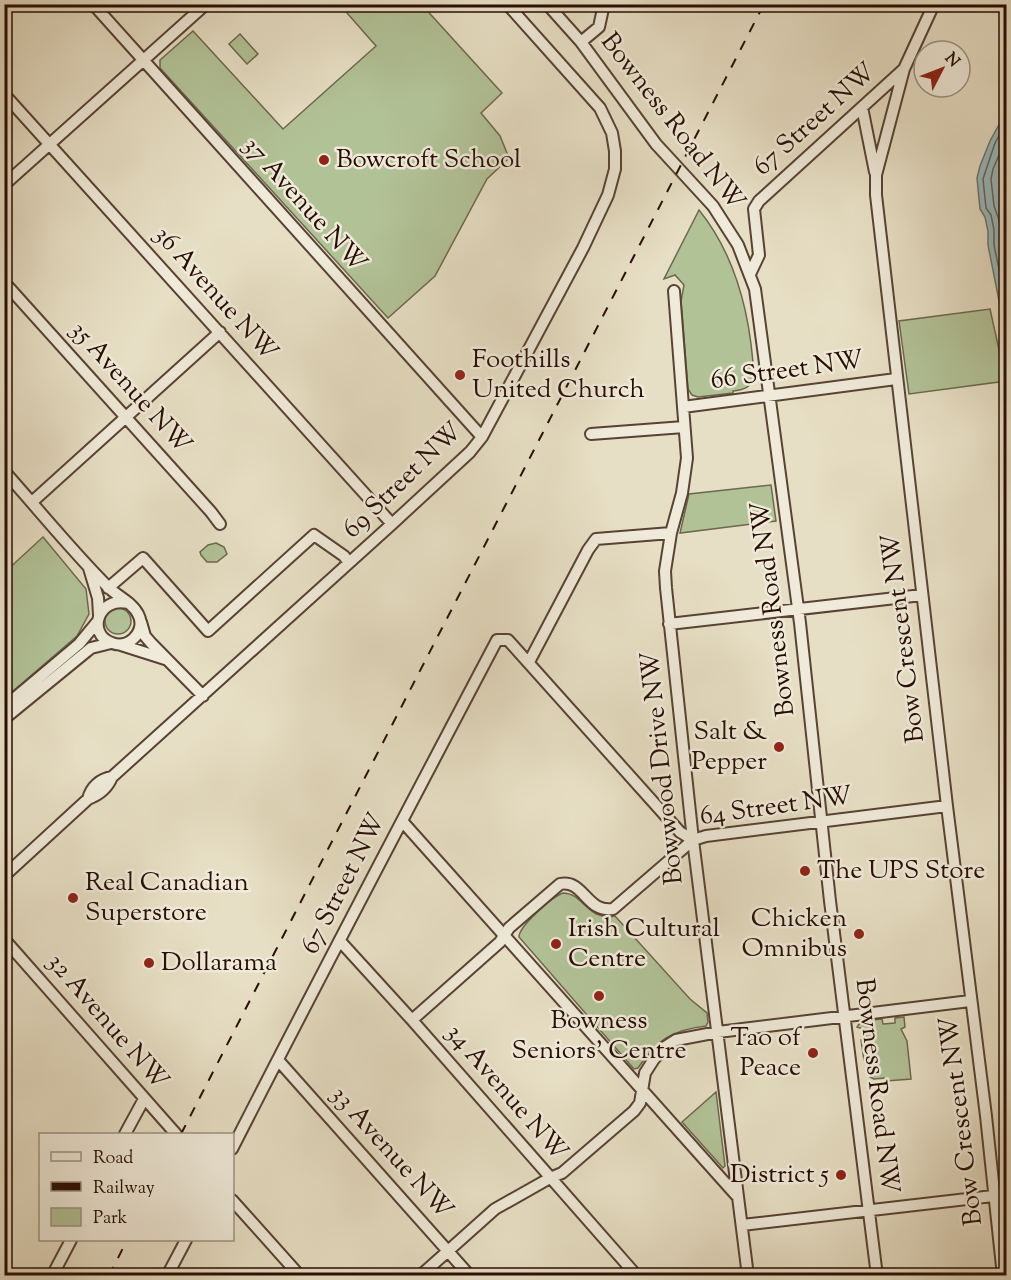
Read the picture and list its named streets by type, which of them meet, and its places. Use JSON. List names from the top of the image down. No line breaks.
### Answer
{"streets":{"street":["67 Street NW","Bowness Road NW","37 Avenue NW","36 Avenue NW","66 Street NW","35 Avenue NW","69 Street NW","Bow Crescent NW","Bowwood Drive NW","64 Street NW","32 Avenue NW","34 Avenue NW","33 Avenue NW"]},"crossings":[["67 Street NW","Bowness Road NW"],["67 Street NW","Bow Crescent NW"],["67 Street NW","34 Avenue NW"],["67 Street NW","33 Avenue NW"],["Bowness Road NW","66 Street NW"],["Bowness Road NW","69 Street NW"],["Bowness Road NW","64 Street NW"],["37 Avenue NW","69 Street NW"],["36 Avenue NW","69 Street NW"],["66 Street NW","Bow Crescent NW"],["66 Street NW","Bowwood Drive NW"],["Bow Crescent NW","64 Street NW"],["Bowwood Drive NW","64 Street NW"],["64 Street NW","34 Avenue NW"]],"places":["Bowcroft School","Foothills United Church","Salt & Pepper","The UPS Store","Real Canadian Superstore","Chicken Omnibus","Irish Cultural Centre","Dollarama","Bowness Seniors' Centre","Tao of Peace","District 5"],"legend":["Road","Railway","Park"],"north":"top right"}
